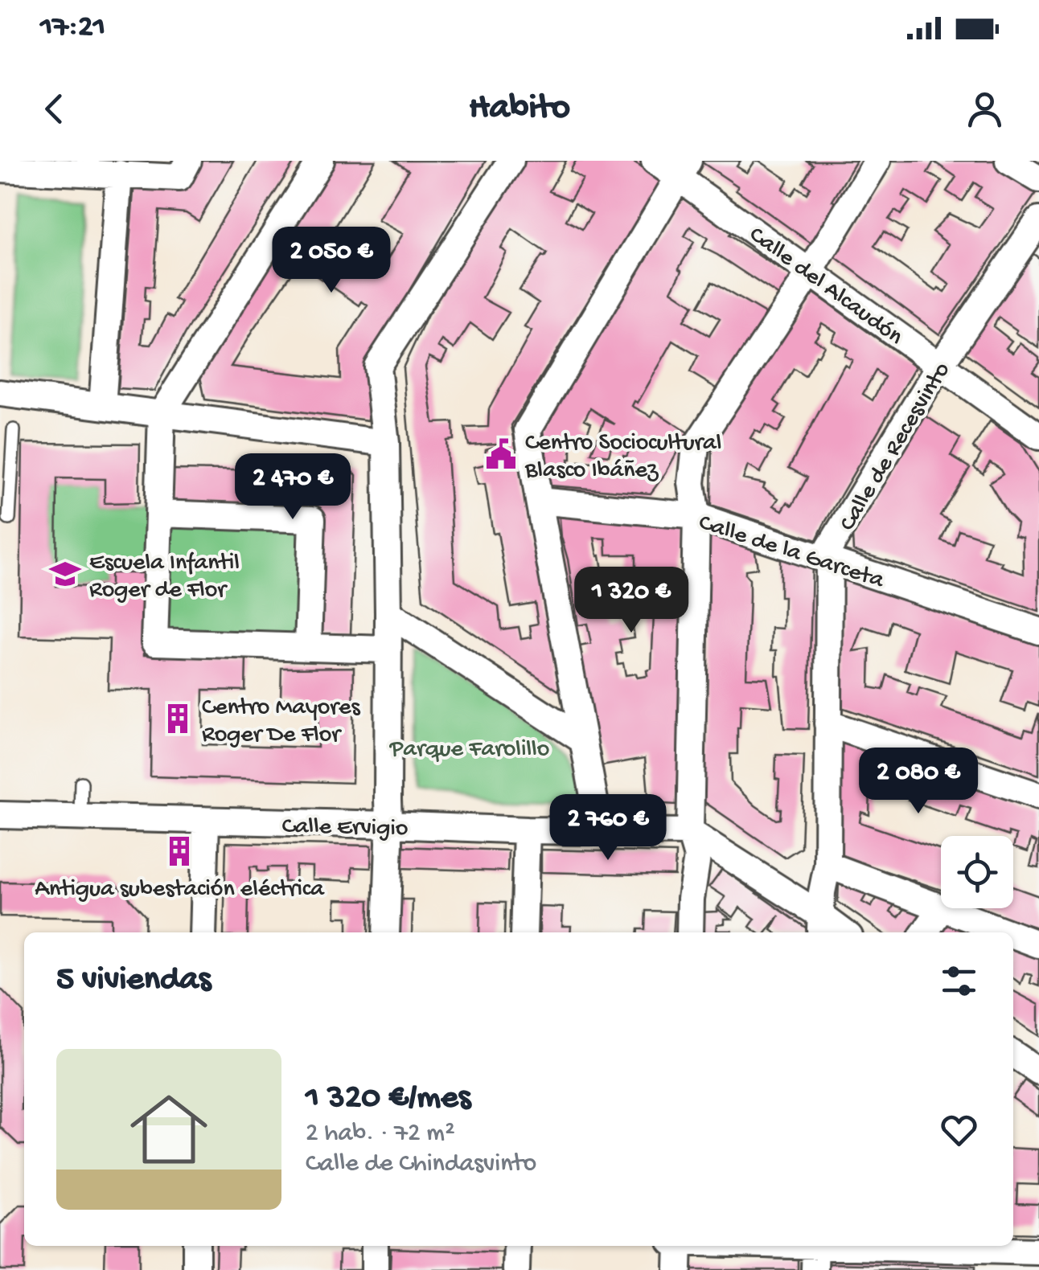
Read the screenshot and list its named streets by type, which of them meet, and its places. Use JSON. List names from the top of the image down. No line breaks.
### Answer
{"streets":{"street":["Calle del Alcaudón","Calle de Recesvinto","Calle de la Garceta","Calle Ervigio"]},"crossings":[["Calle del Alcaudón","Calle de Recesvinto"],["Calle de Recesvinto","Calle de la Garceta"]],"parks":["Parque Farolillo"],"places":{"public building":["Centro Sociocultural Blasco Ibáñez"],"school or university":["Escuela Infantil Roger de Flor"],"building":["Centro Mayores Roger De Flor","Antigua subestación eléctrica"]},"page":{"status":"17:21","header":"Habito","price":["2 050 €","2 470 €","1 320 €","2 080 €","2 760 €"],"heading":"5 viviendas","list":[{"name":"1 320 €/mes","note":"2 hab. · 72 m² · Calle de Chindasvinto"}]}}
